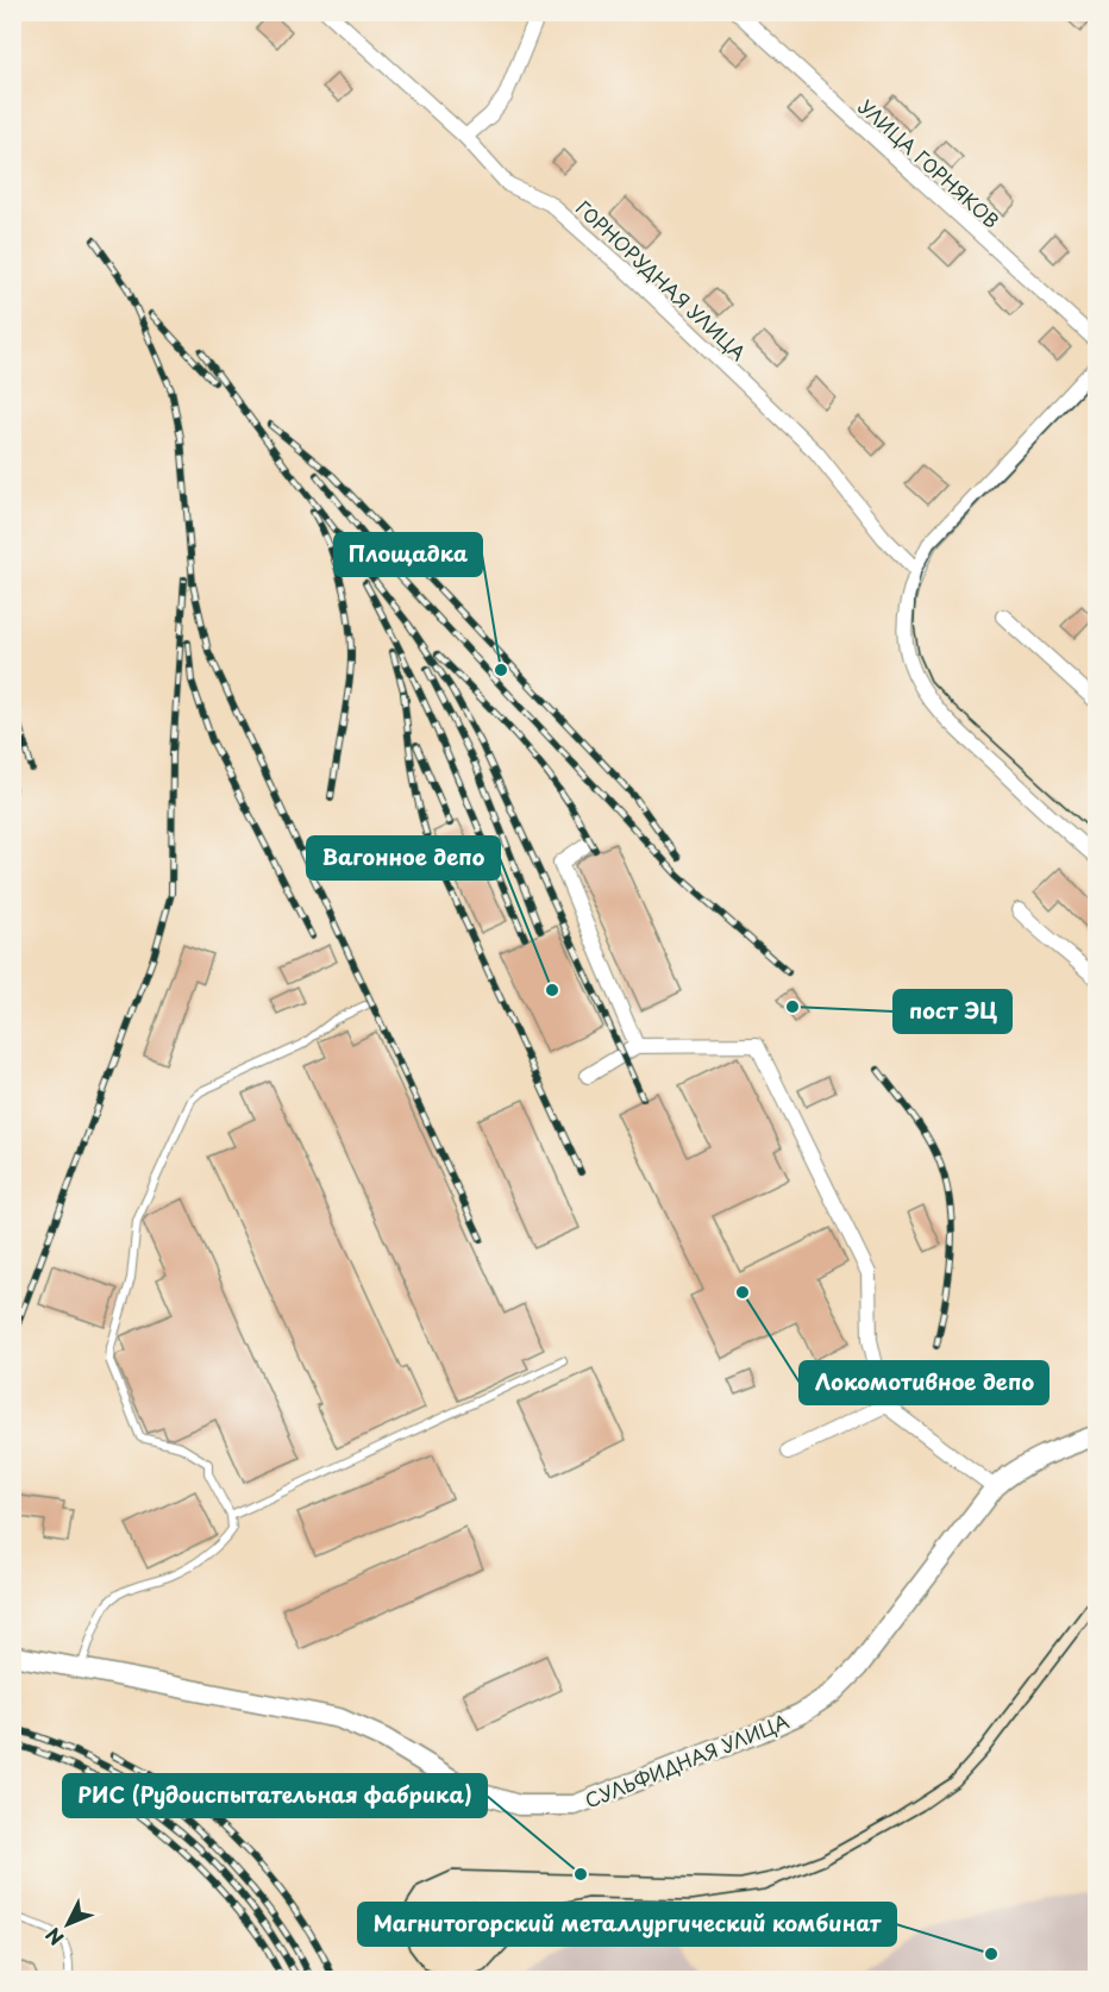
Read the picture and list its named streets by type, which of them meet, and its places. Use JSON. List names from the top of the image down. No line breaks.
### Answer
{"streets":{"street":["УЛИЦА ГОРНЯКОВ","ГОРНОРУДНАЯ УЛИЦА","СУЛЬФИДНАЯ УЛИЦА"]},"places":["Площадка","Вагонное депо","пост ЭЦ","Локомотивное депо","РИС (Рудоиспытательная фабрика)","Магнитогорский металлургический комбинат"],"north":"bottom left"}
